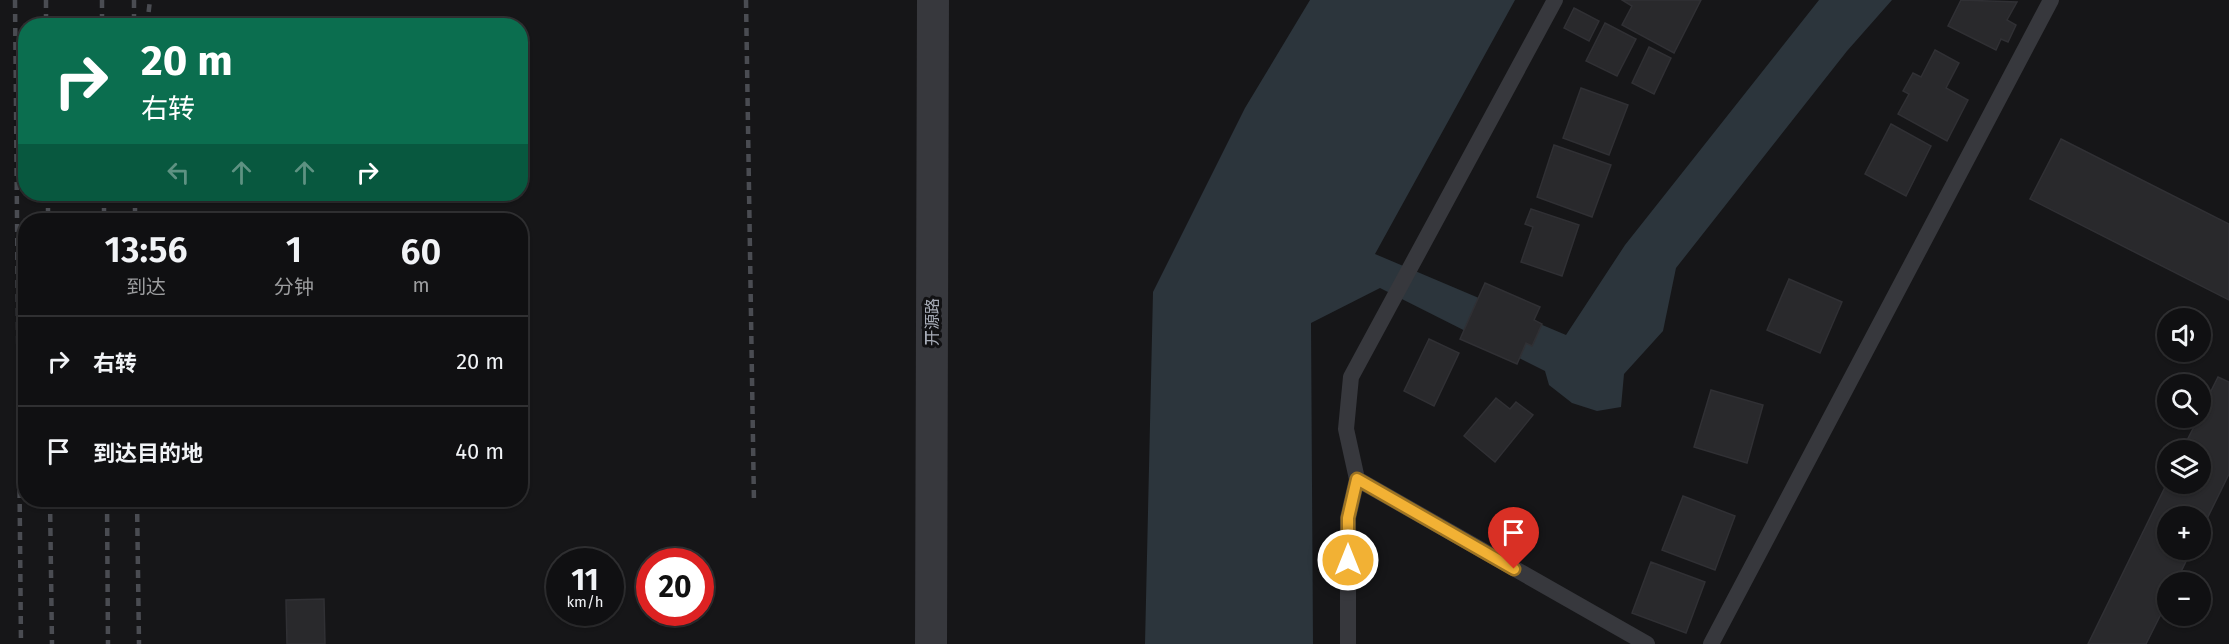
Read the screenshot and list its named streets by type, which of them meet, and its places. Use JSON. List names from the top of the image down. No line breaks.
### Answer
{"streets":{"street":["开源路"]},"page":{"turn":["20 m","右转"],"eta":["13:56","到达","1","分钟","60","m"],"map_buttons":["+","−"],"list":[{"name":"右转","value":"20 m"},{"name":"到达目的地","value":"40 m"}],"speed":"11 km/h","limit":"20"}}
